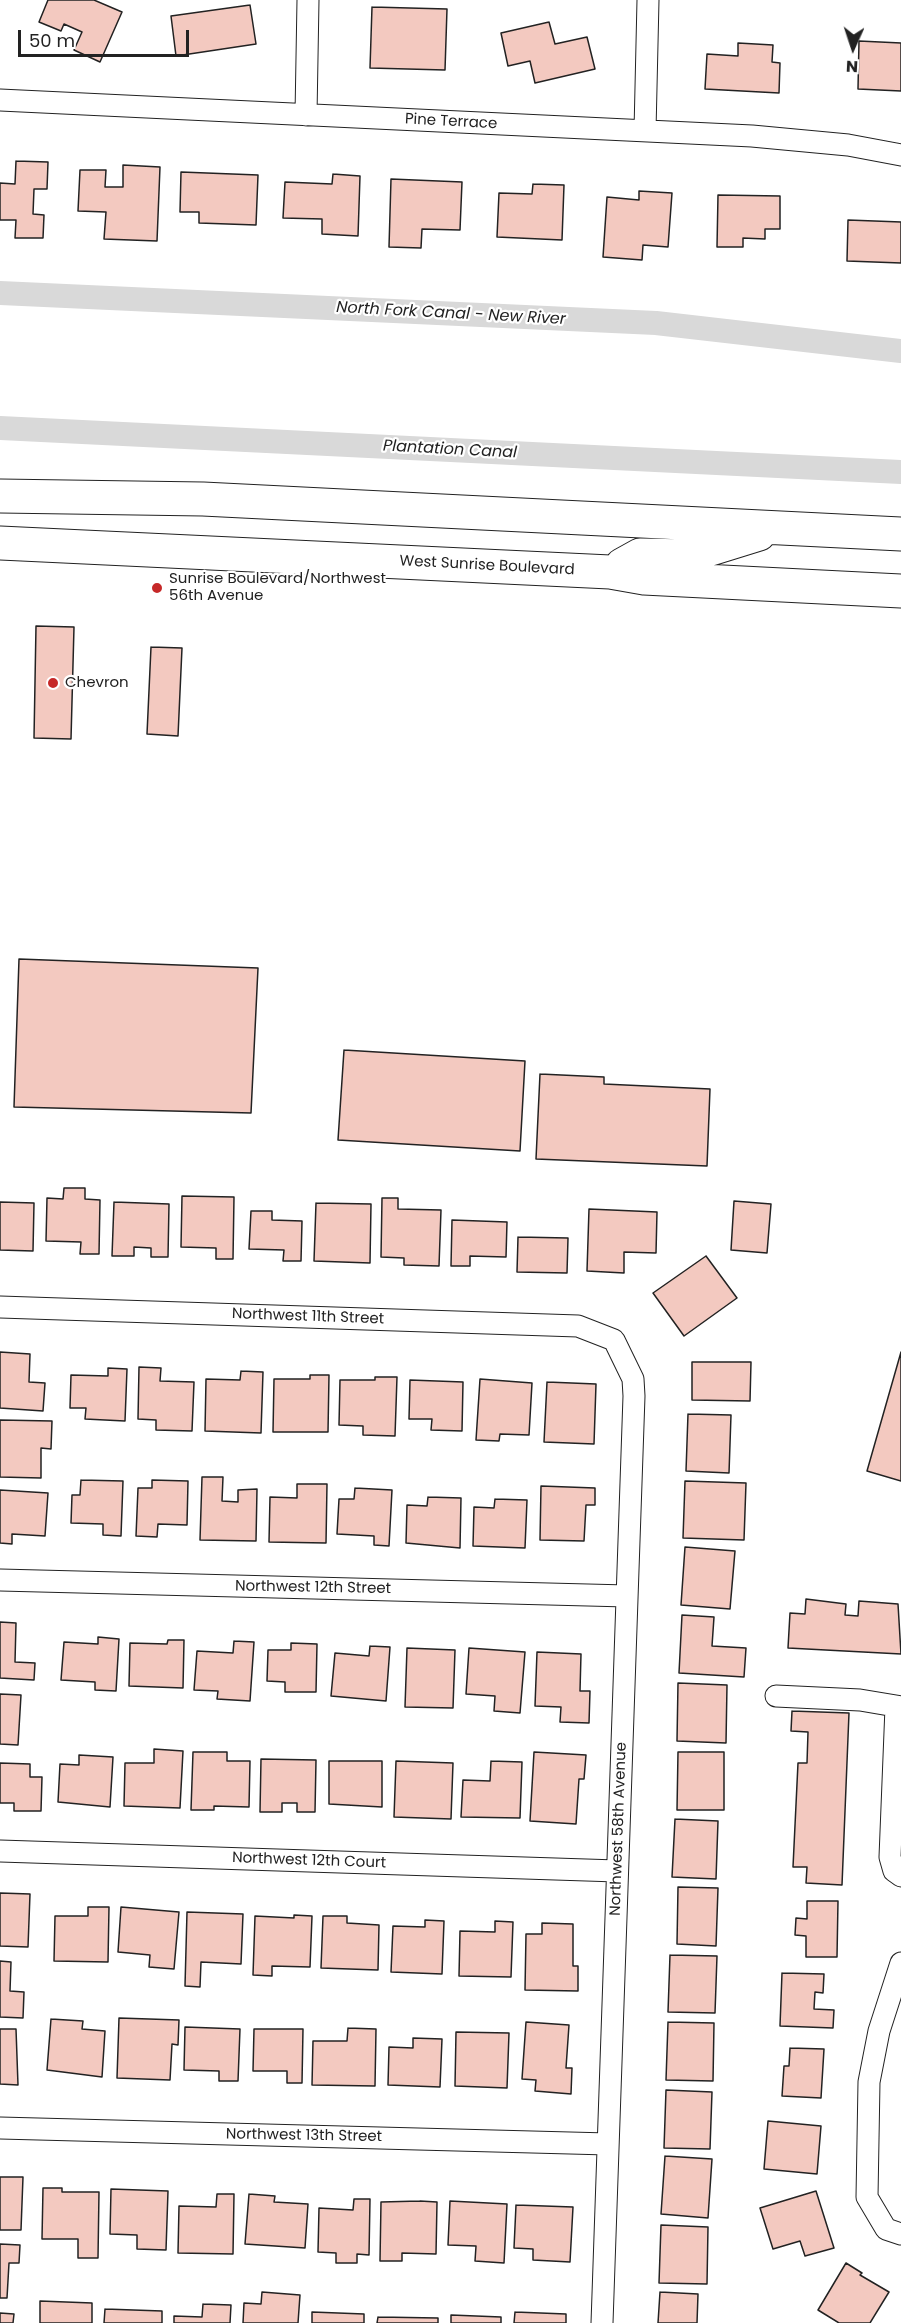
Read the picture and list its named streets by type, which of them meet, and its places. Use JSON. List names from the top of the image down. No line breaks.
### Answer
{"streets":{"highway":["West Sunrise Boulevard"],"street":["Pine Terrace","Northwest 11th Street","Northwest 12th Street","Northwest 58th Avenue","Northwest 12th Court","Northwest 13th Street"]},"crossings":[["Northwest 11th Street","Northwest 58th Avenue"],["Northwest 12th Street","Northwest 58th Avenue"],["Northwest 58th Avenue","Northwest 12th Court"],["Northwest 58th Avenue","Northwest 13th Street"]],"water":["North Fork Canal - New River","Plantation Canal"],"places":["Sunrise Boulevard/Northwest 56th Avenue","Chevron"],"scale_bar":"50 m","north":"bottom"}
